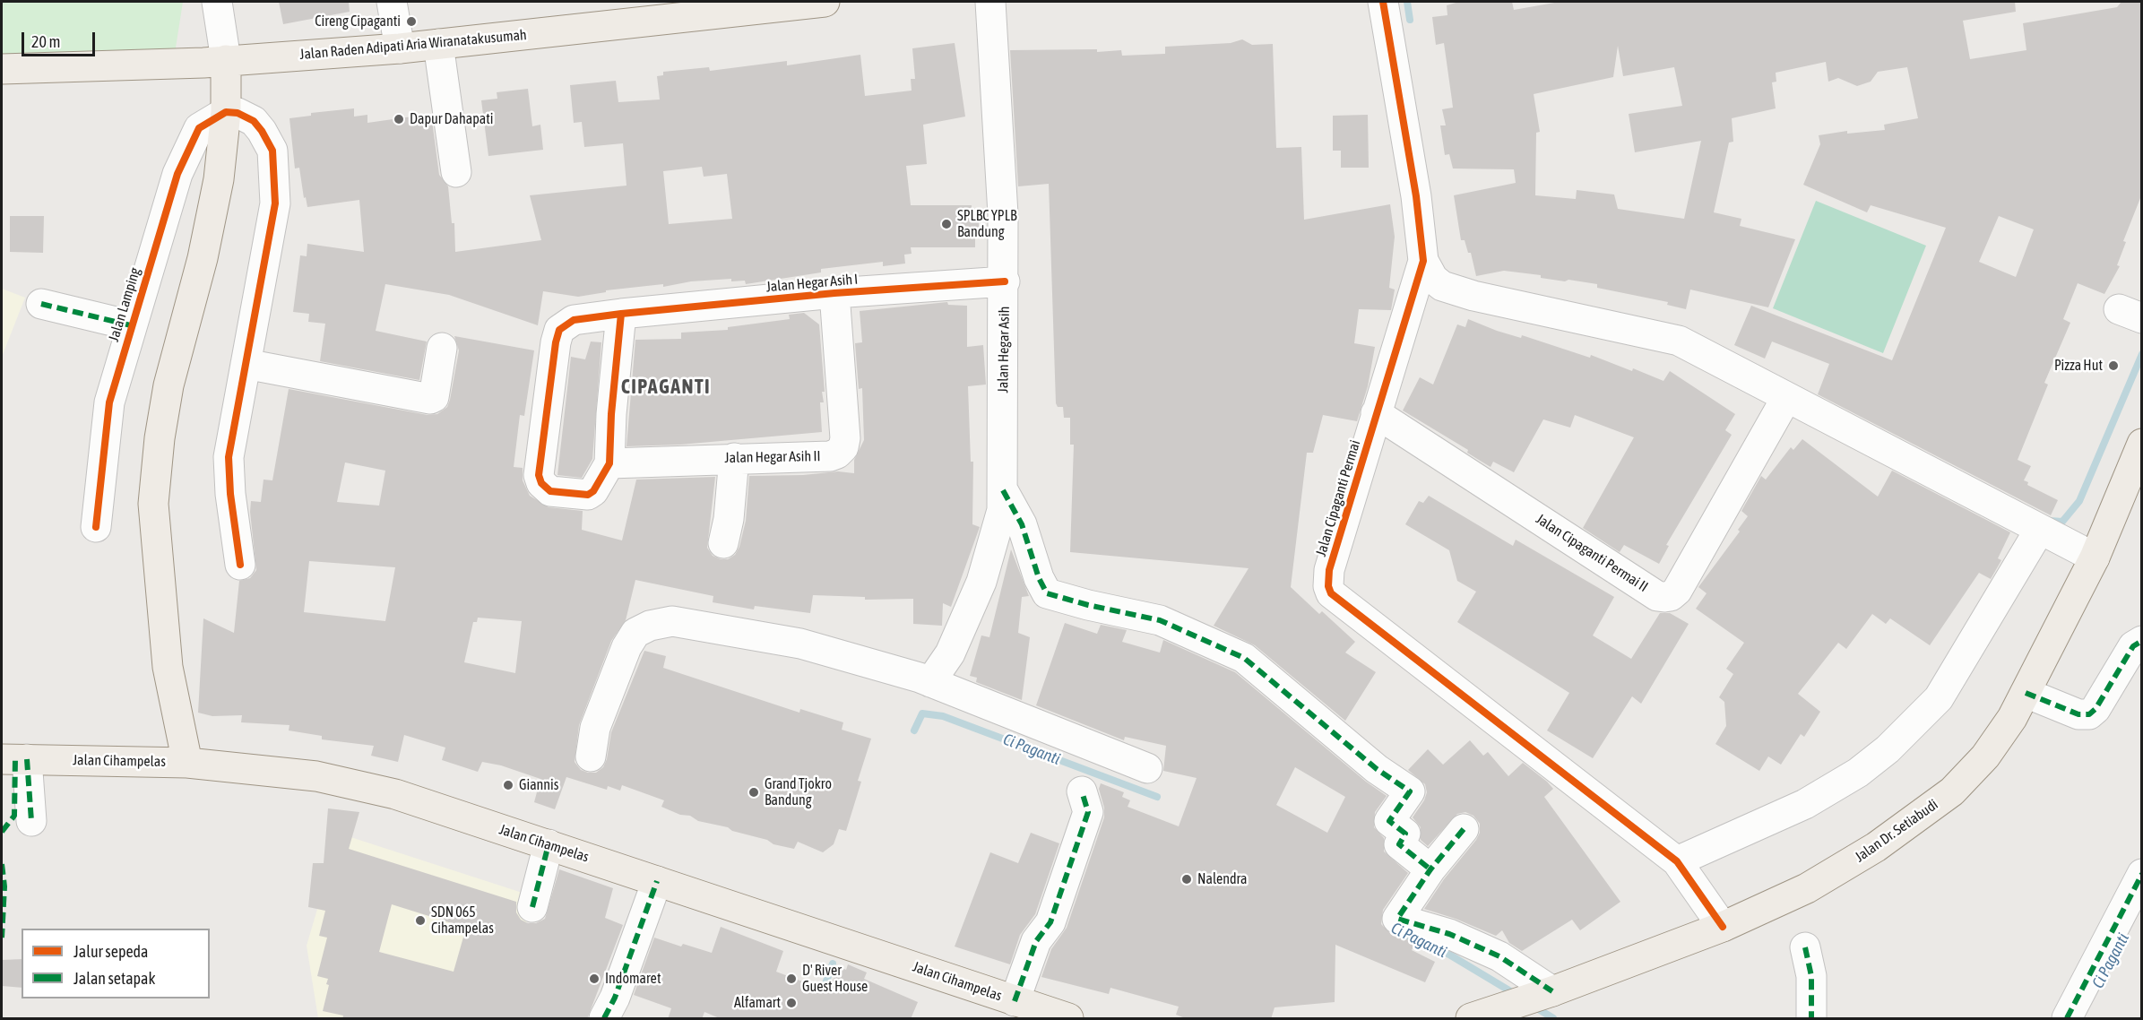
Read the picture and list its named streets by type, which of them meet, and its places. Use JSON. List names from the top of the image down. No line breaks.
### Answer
{"streets":{"main road":["Jalan Raden Adipati Aria Wiranatakusumah","Jalan Cihampelas","Jalan Dr. Setiabudi"],"street":["Jalan Hegar Asih I","Jalan Lamping","Jalan Hegar Asih","Jalan Hegar Asih II","Jalan Cipaganti Permai","Jalan Cipaganti Permai II"]},"crossings":[["Jalan Hegar Asih I","Jalan Hegar Asih"],["Jalan Hegar Asih I","Jalan Hegar Asih II"],["Jalan Cipaganti Permai","Jalan Cipaganti Permai II"],["Jalan Cipaganti Permai","Jalan Dr. Setiabudi"]],"districts":["CIPAGANTI"],"water":["Ci Paganti"],"places":["Cireng Cipaganti","Dapur Dahapati","SPLBC YPLB Bandung","Pizza Hut","Giannis","Grand Tjokro Bandung","Nalendra","SDN 065 Cihampelas","Indomaret","D' River Guest House","Alfamart"],"legend":["Jalur sepeda","Jalan setapak"],"scale_bar":"20 m"}
